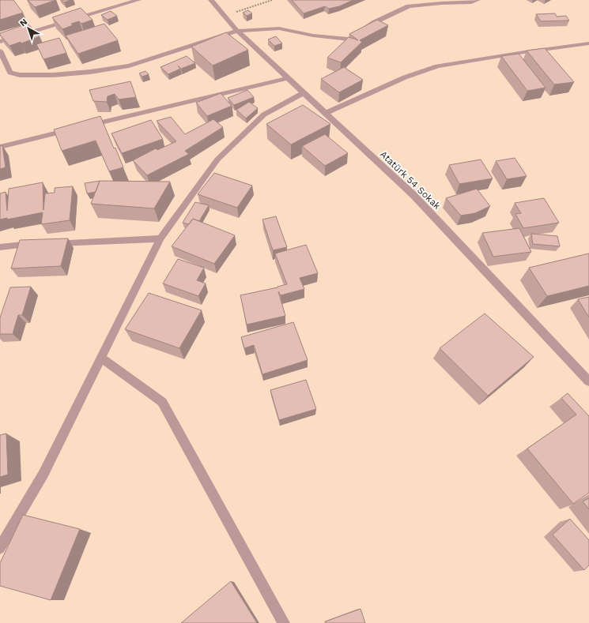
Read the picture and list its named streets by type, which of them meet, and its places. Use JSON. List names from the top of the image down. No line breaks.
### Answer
{"streets":{"street":["Atatürk 54 Sokak"]},"north":"top left"}
